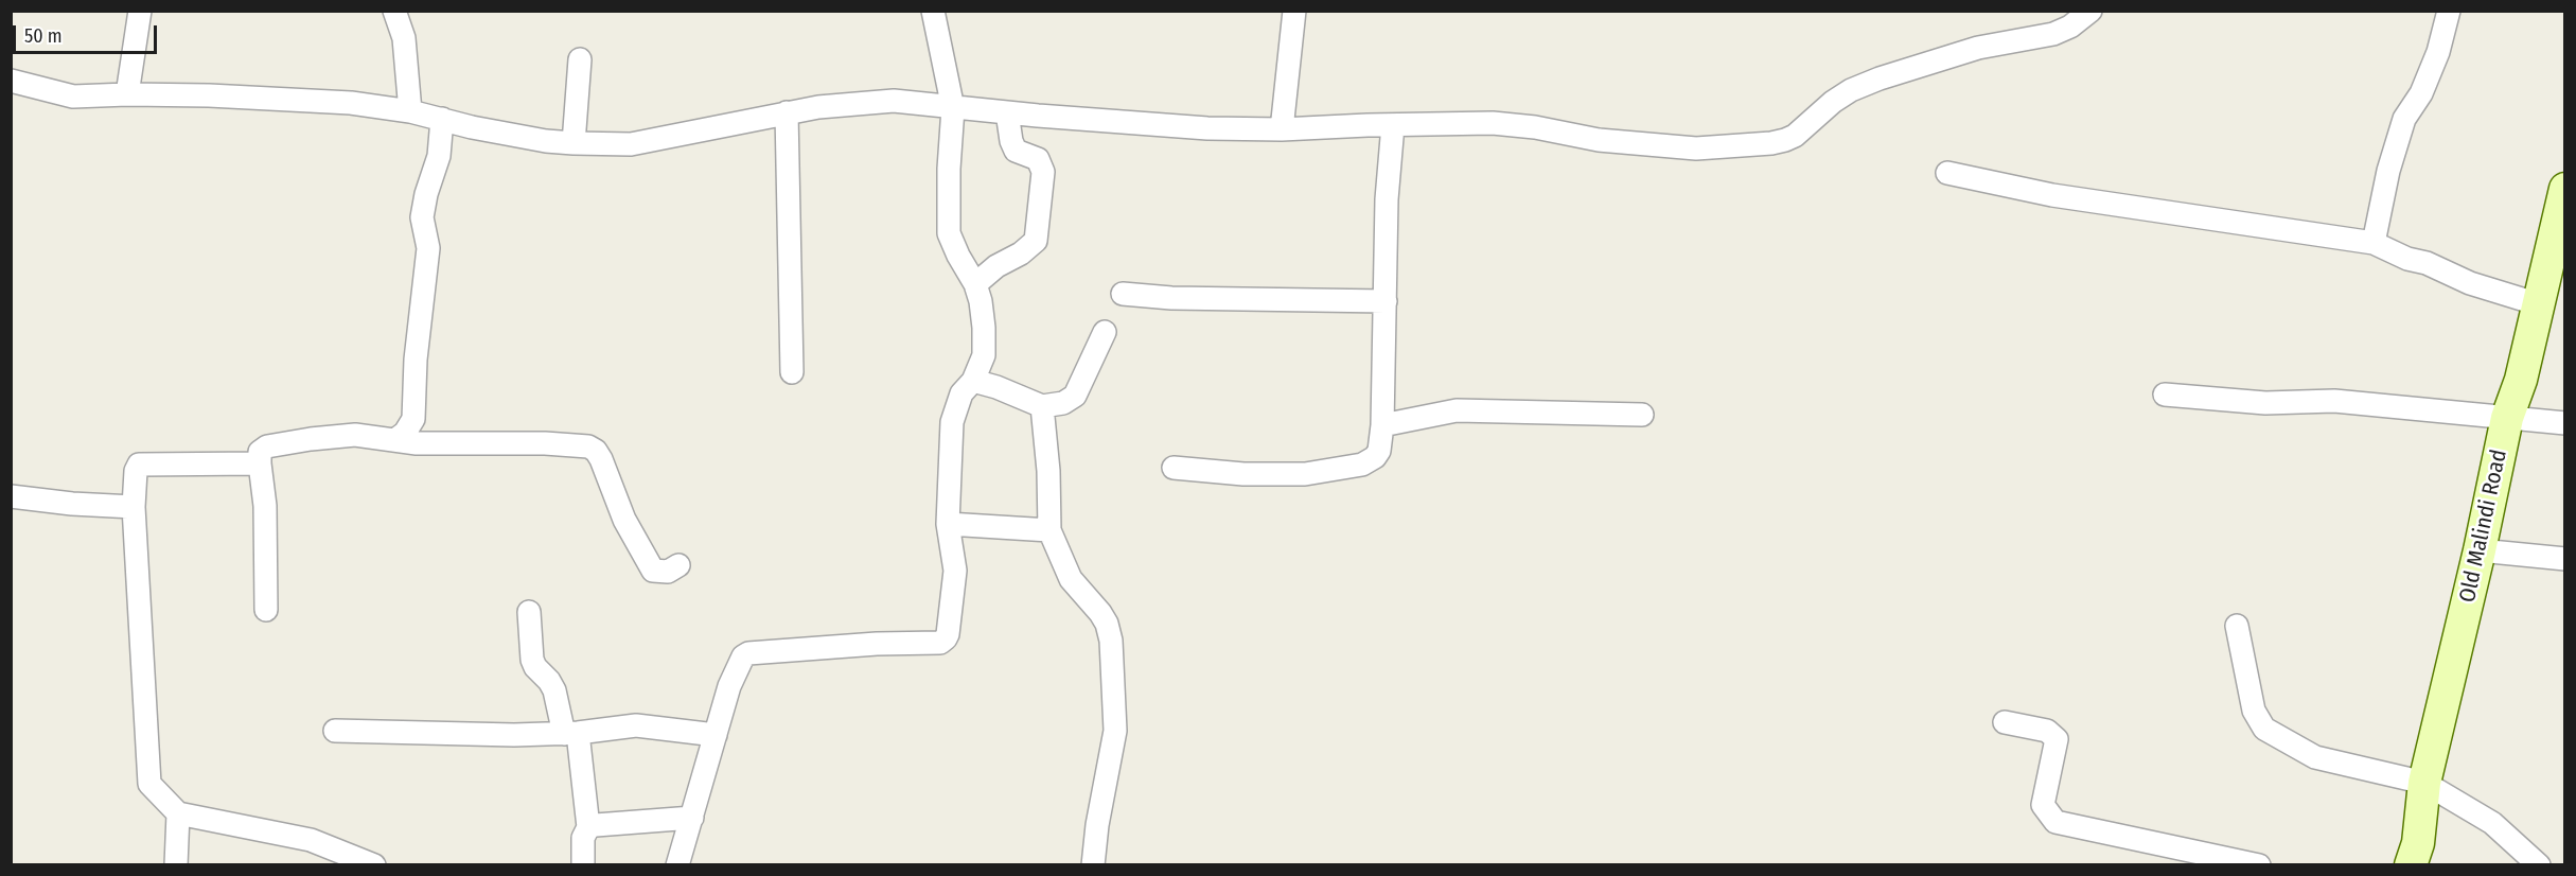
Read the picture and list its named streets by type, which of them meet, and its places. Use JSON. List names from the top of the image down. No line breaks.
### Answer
{"streets":{"main road":["Old Malindi Road"]},"scale_bar":"50 m"}
